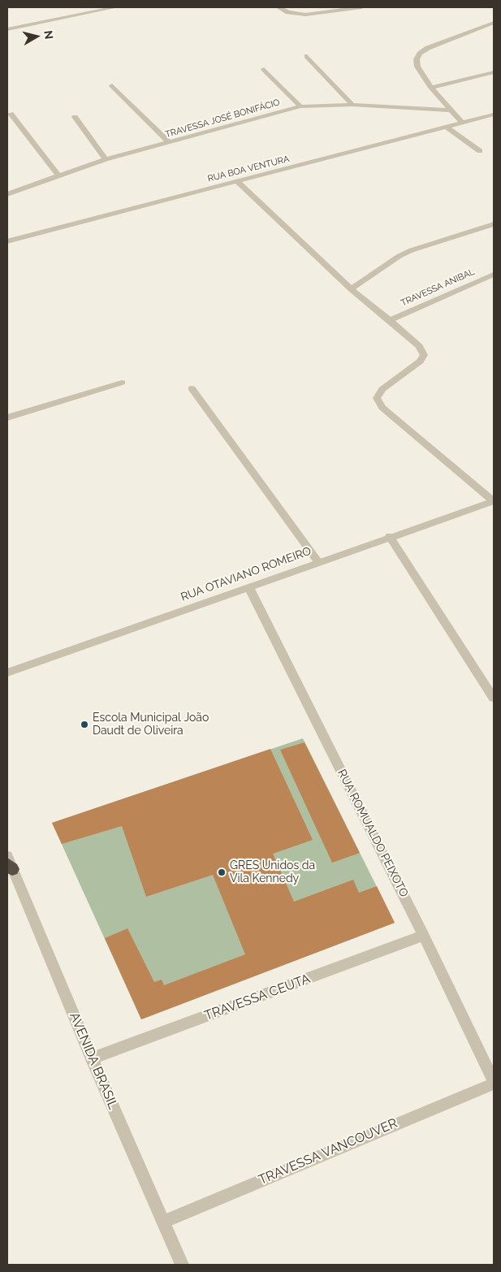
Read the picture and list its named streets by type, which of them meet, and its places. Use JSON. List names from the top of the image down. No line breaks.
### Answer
{"streets":{"street":["TRAVESSA JOSÉ BONIFÁCIO","RUA BOA VENTURA","TRAVESSA ANIBAL","RUA OTAVIANO ROMEIRO","RUA ROMUALDO PEIXOTO","TRAVESSA CEUTA","AVENIDA BRASIL","TRAVESSA VANCOUVER"]},"crossings":[["RUA OTAVIANO ROMEIRO","RUA ROMUALDO PEIXOTO"],["RUA ROMUALDO PEIXOTO","TRAVESSA CEUTA"],["RUA ROMUALDO PEIXOTO","TRAVESSA VANCOUVER"],["TRAVESSA CEUTA","AVENIDA BRASIL"],["AVENIDA BRASIL","TRAVESSA VANCOUVER"]],"places":["Escola Municipal João Daudt de Oliveira","GRES Unidos da Vila Kennedy"],"north":"right"}
